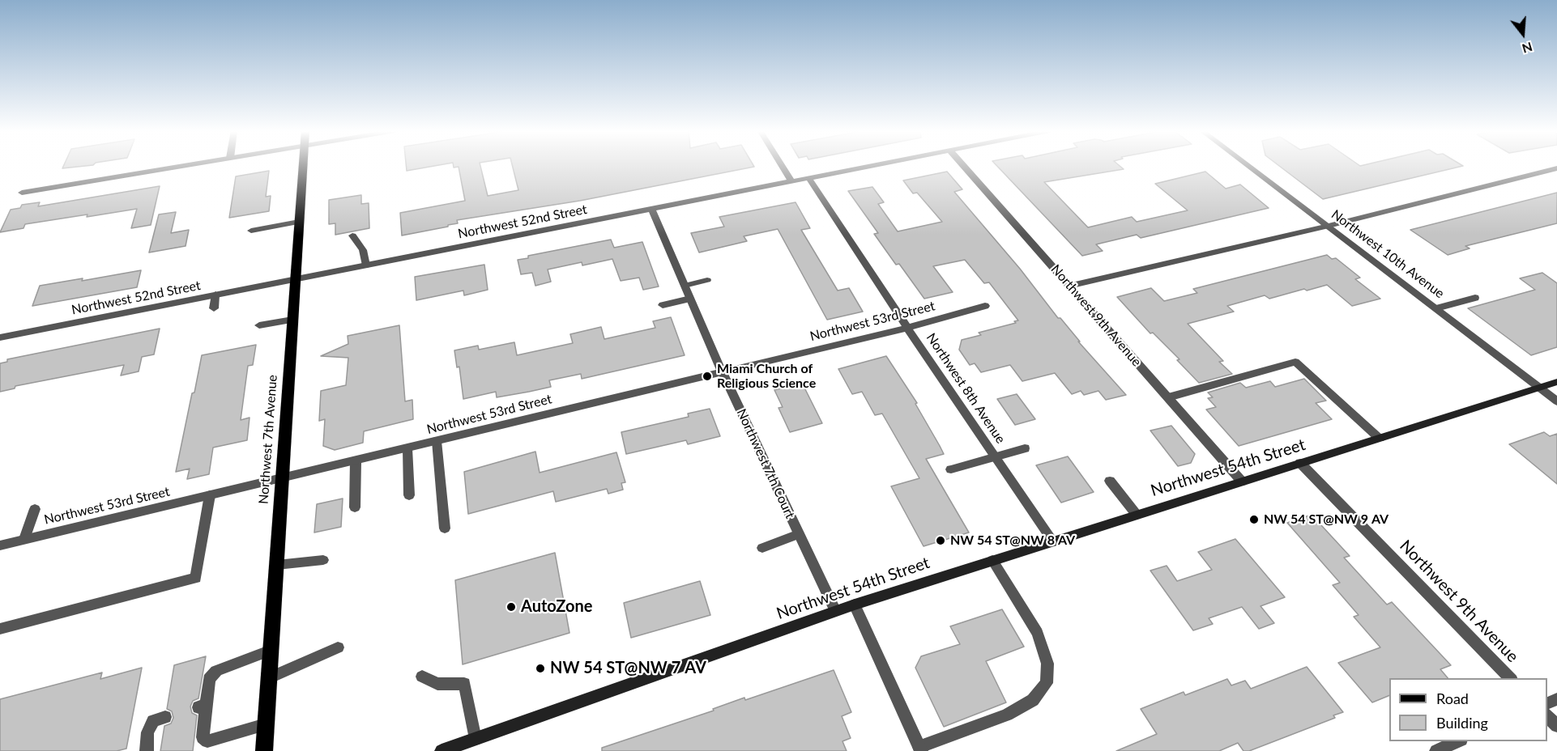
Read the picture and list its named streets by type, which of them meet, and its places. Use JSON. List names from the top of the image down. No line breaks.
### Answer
{"streets":{"main road":["Northwest 7th Avenue","Northwest 54th Street"],"street":["Northwest 52nd Street","Northwest 10th Avenue","Northwest 9th Avenue","Northwest 53rd Street","Northwest 8th Avenue","Northwest 7th Court"]},"crossings":[["Northwest 52nd Street","Northwest 8th Avenue"],["Northwest 52nd Street","Northwest 7th Avenue"],["Northwest 52nd Street","Northwest 7th Court"],["Northwest 10th Avenue","Northwest 54th Street"],["Northwest 9th Avenue","Northwest 54th Street"],["Northwest 53rd Street","Northwest 8th Avenue"],["Northwest 53rd Street","Northwest 7th Avenue"],["Northwest 53rd Street","Northwest 7th Court"],["Northwest 8th Avenue","Northwest 54th Street"],["Northwest 7th Court","Northwest 54th Street"]],"places":["Miami Church of Religious Science","NW 54 ST@NW 9 AV","NW 54 ST@NW 8 AV","AutoZone","NW 54 ST@NW 7 AV"],"legend":["Road","Building"],"north":"bottom"}
